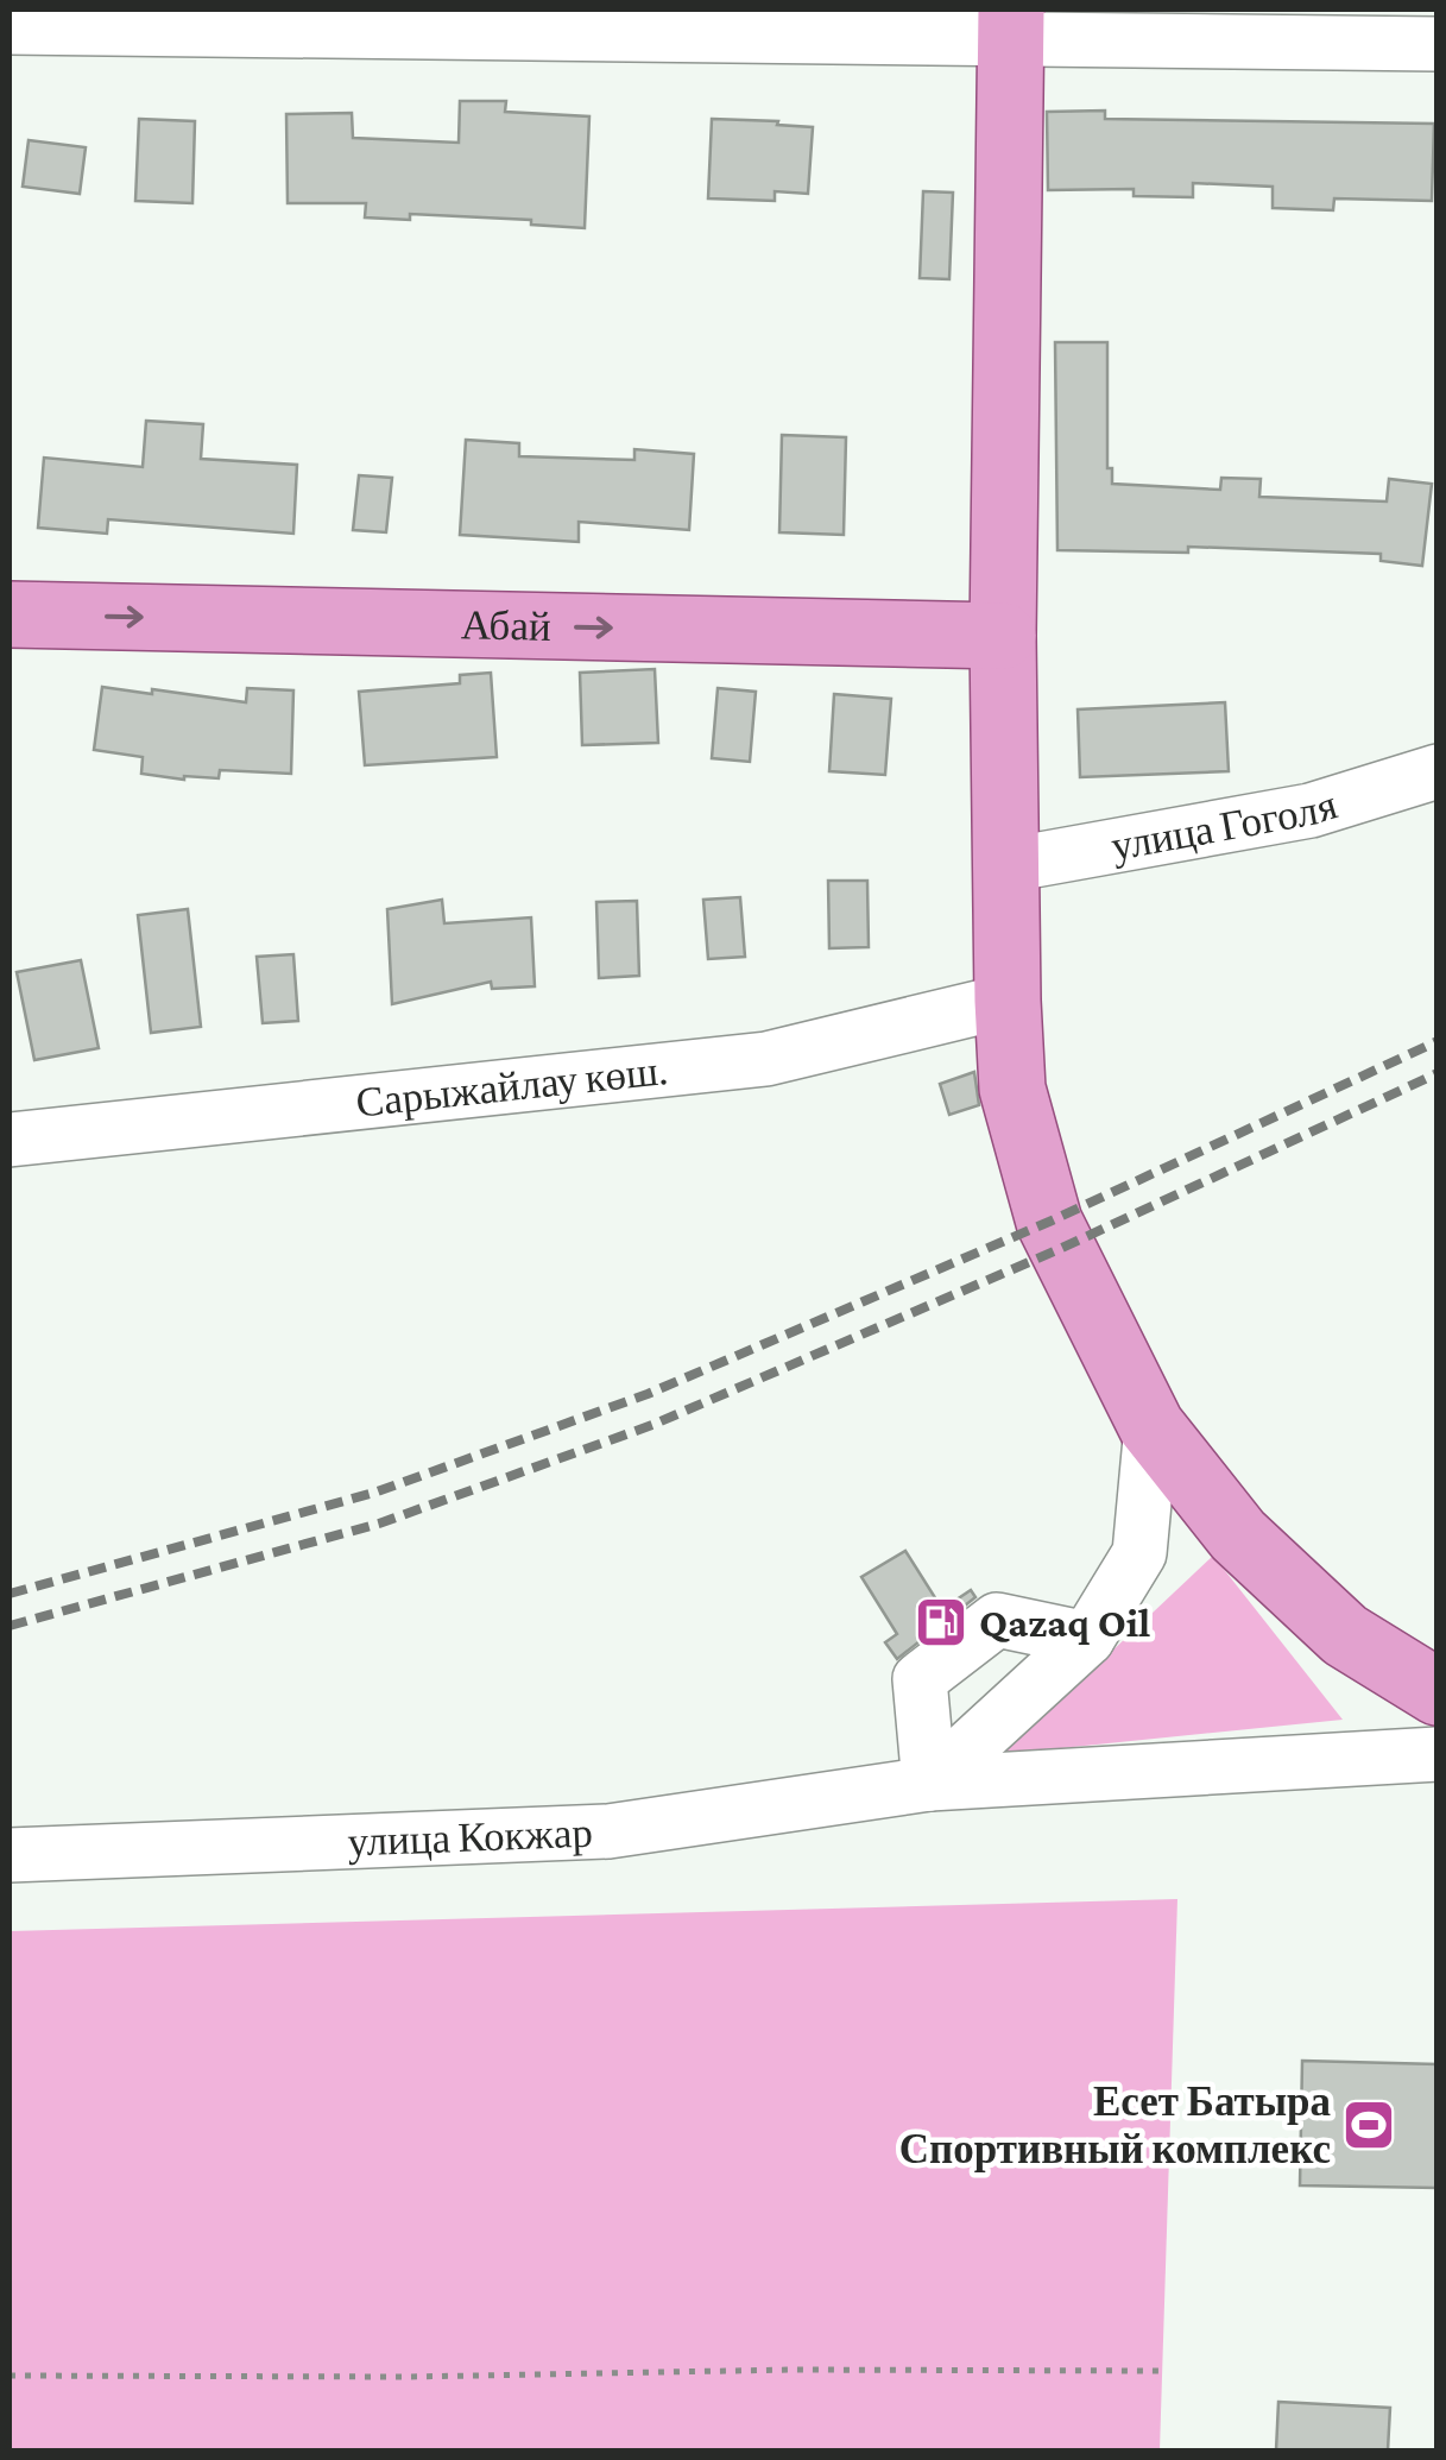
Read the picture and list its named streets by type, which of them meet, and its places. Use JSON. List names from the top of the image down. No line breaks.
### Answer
{"streets":{"main road":["Абай"],"street":["улица Гоголя","Сарыжайлау көш.","улица Кокжар"]},"one_way":["Абай"],"places":{"fuel station":["Qazaq Oil"],"sports":["Есет Батыра Спортивный комплекс"]}}
